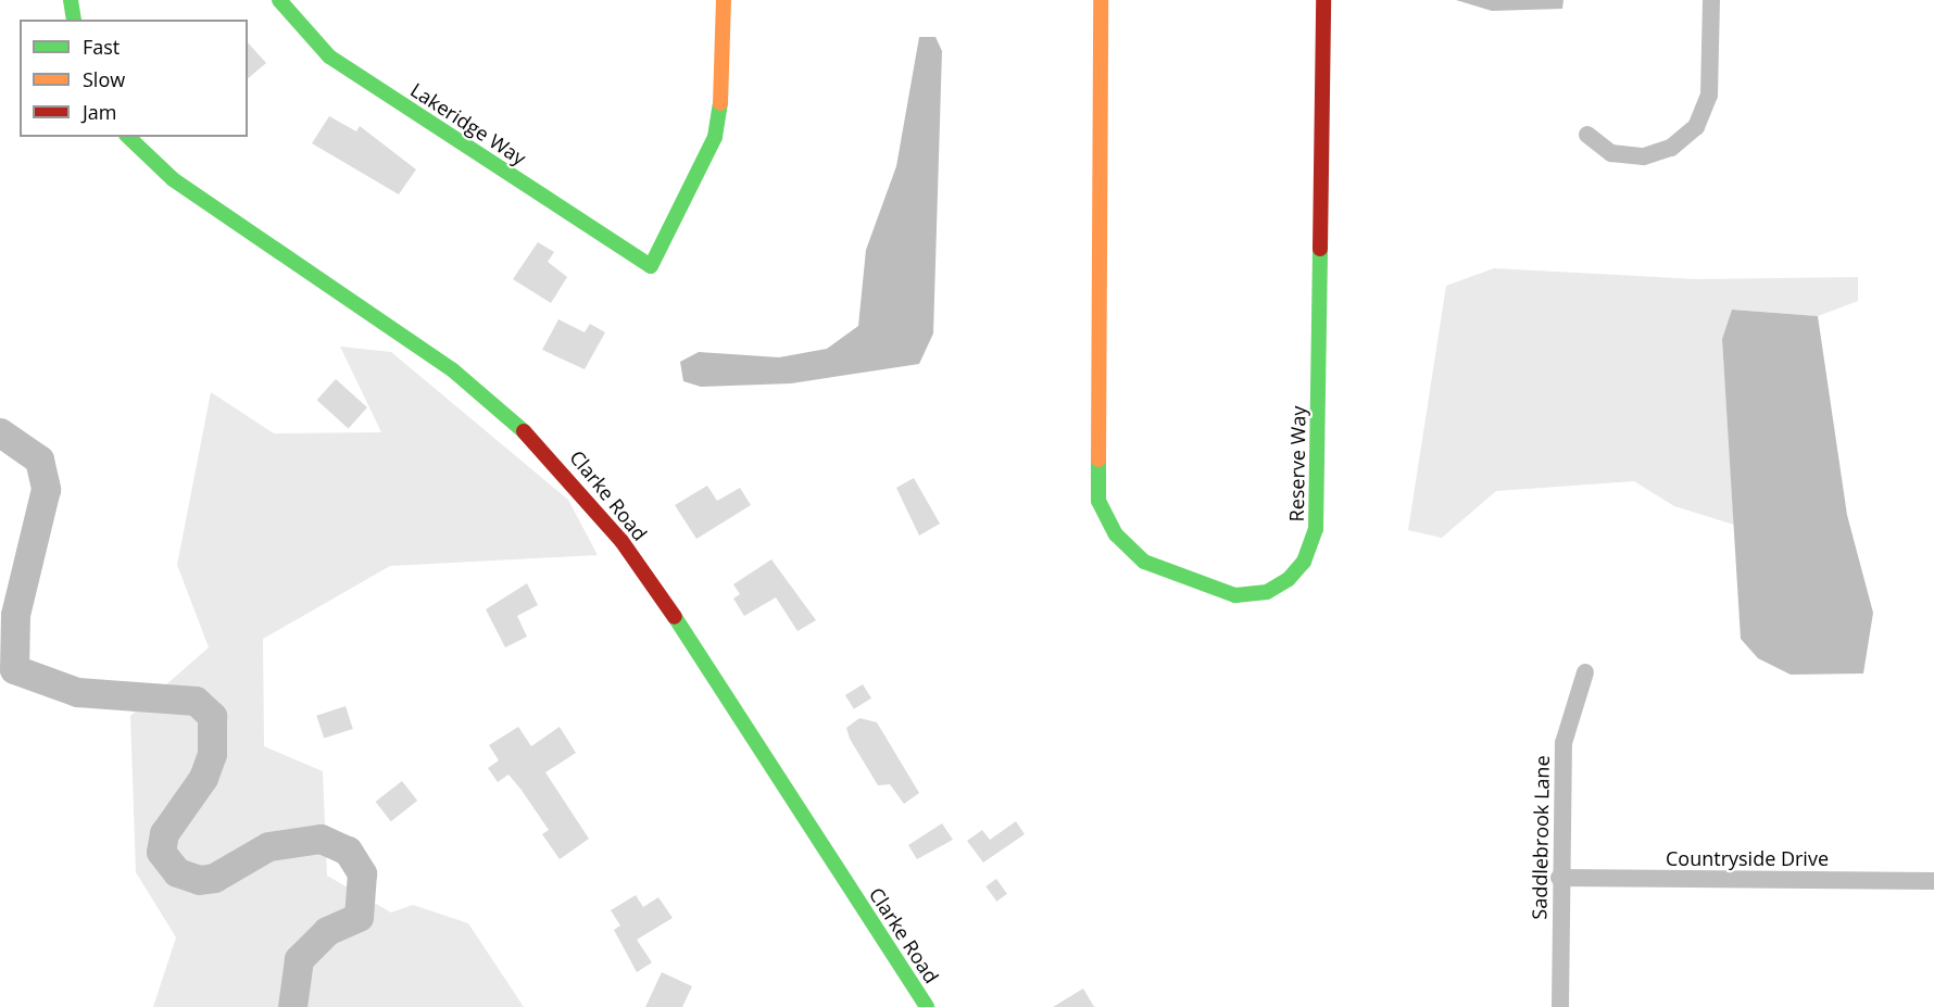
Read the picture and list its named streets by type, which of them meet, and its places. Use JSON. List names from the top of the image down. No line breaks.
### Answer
{"streets":{"street":["Lakeridge Way","Reserve Way","Clarke Road","Saddlebrook Lane","Countryside Drive"]},"crossings":[["Saddlebrook Lane","Countryside Drive"]],"legend":["Fast","Slow","Jam"]}
